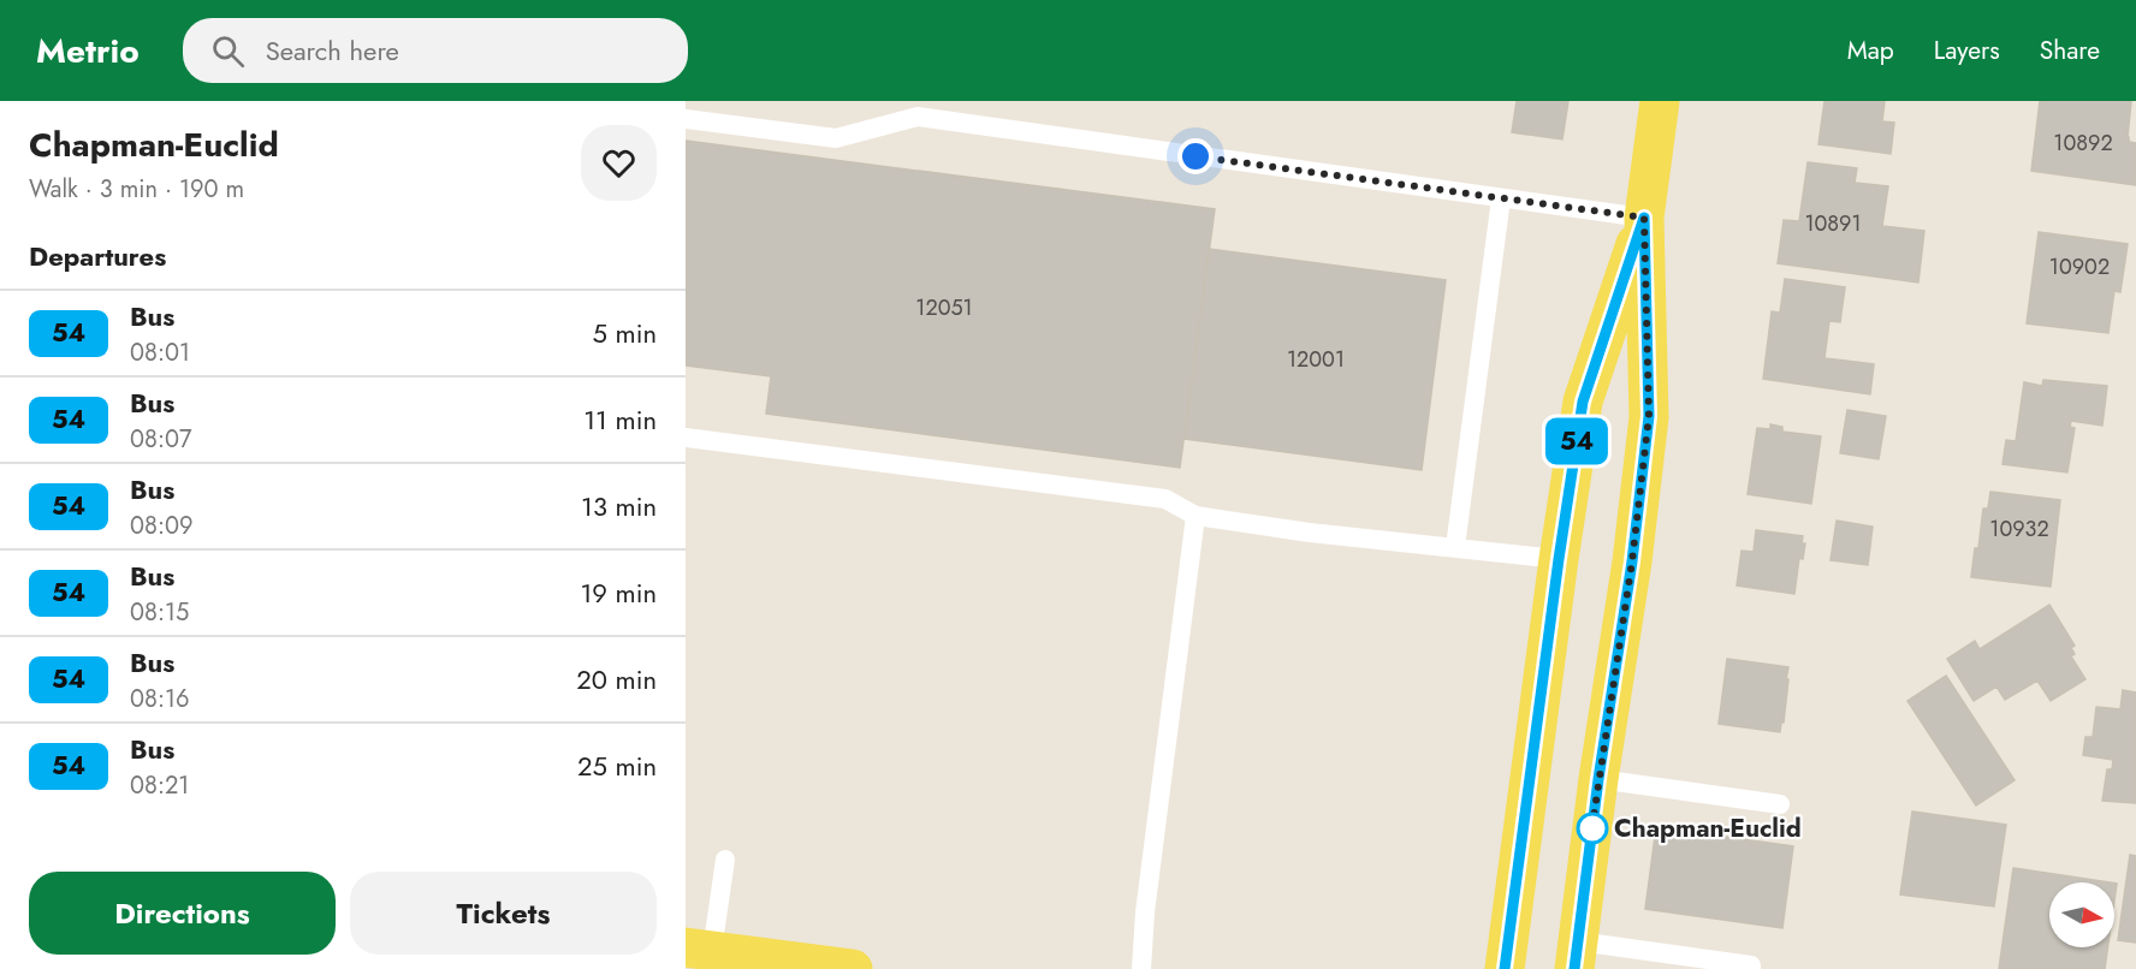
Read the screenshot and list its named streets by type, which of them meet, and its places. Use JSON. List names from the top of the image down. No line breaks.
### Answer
{"places":["Chapman-Euclid"],"lines":["bus line 54"],"house_numbers":["10892","10891","10902","12051","12001","10932"],"north":"right","page":{"header":"Metrio","search":"Search here","nav":["Map","Layers","Share"],"heading":[["Chapman-Euclid","Walk · 3 min · 190 m"],"Departures"],"on_map":"54","list":[{"mark":"54","name":"Bus","note":"08:01","value":"5 min"},{"mark":"54","name":"Bus","note":"08:07","value":"11 min"},{"mark":"54","name":"Bus","note":"08:09","value":"13 min"},{"mark":"54","name":"Bus","note":"08:15","value":"19 min"},{"mark":"54","name":"Bus","note":"08:16","value":"20 min"},{"mark":"54","name":"Bus","note":"08:21","value":"25 min"}],"buttons":["Directions","Tickets"]}}
